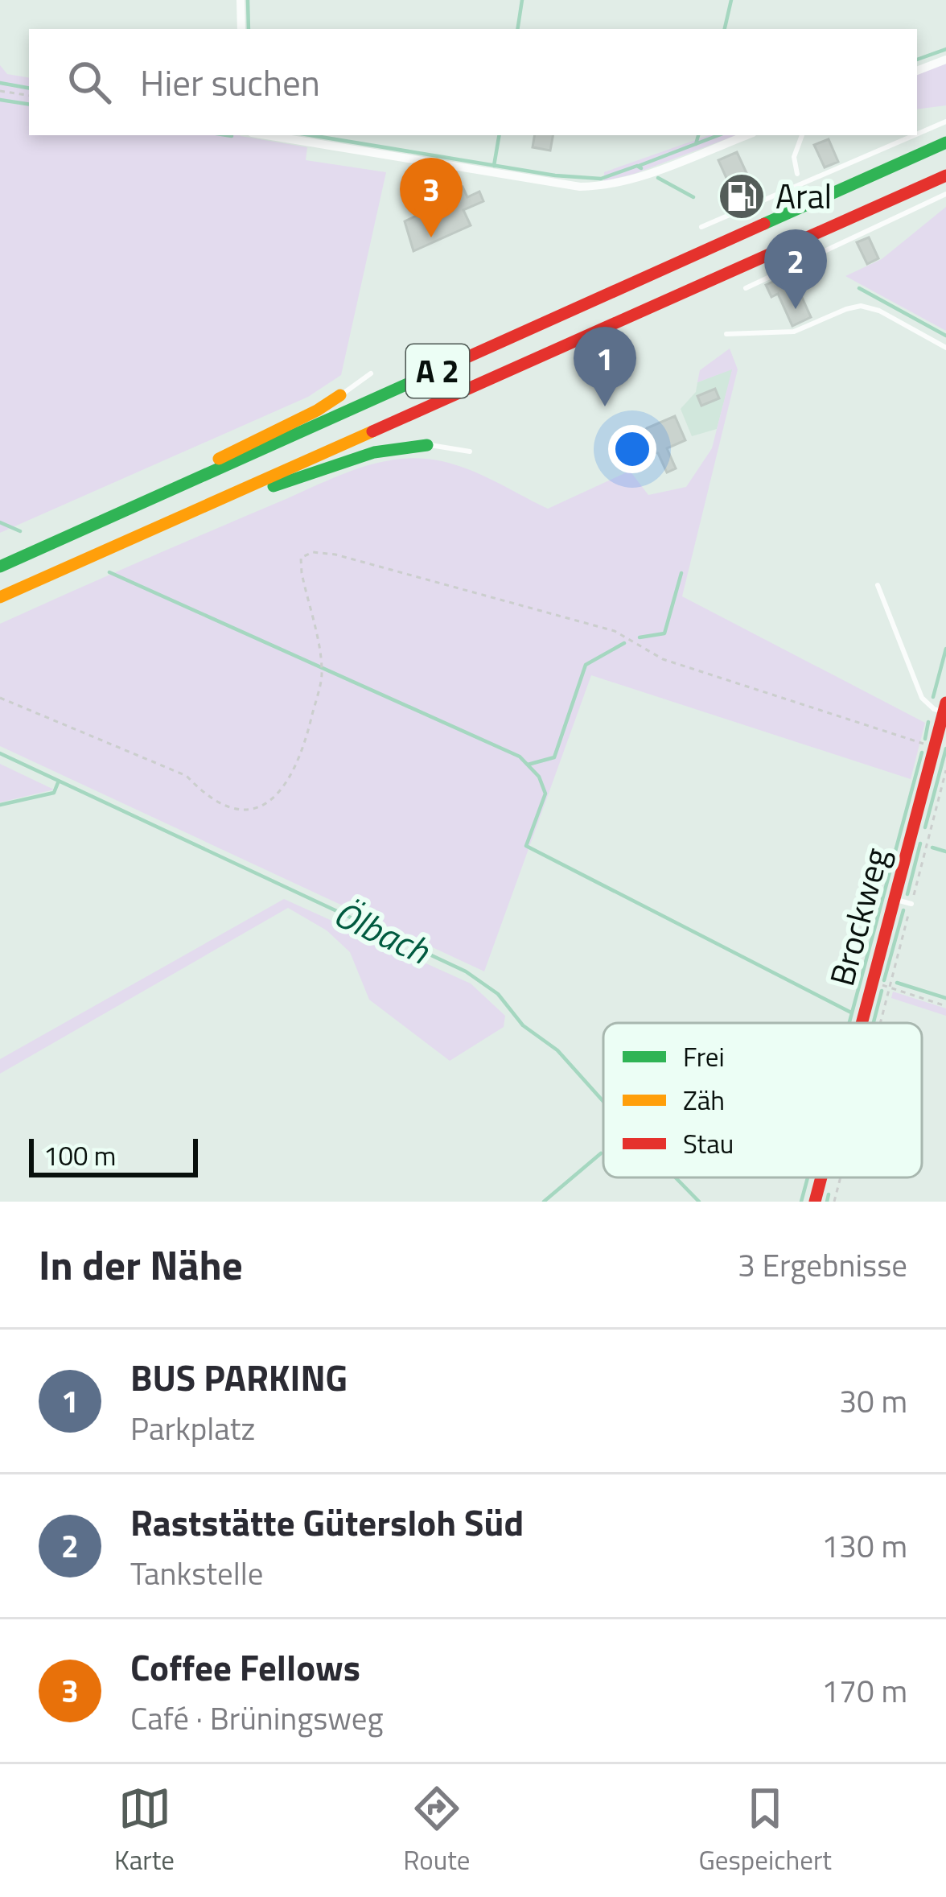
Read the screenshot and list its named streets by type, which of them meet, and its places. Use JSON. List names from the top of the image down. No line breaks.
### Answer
{"streets":{"main road":["A 2","Brockweg"]},"water":["Ölbach"],"places":{"fuel station":["Aral"]},"legend":["Frei","Zäh","Stau"],"scale_bar":"100 m","page":{"search":"Hier suchen","pins":["3","2","1"],"scale":"100 m","heading":["In der Nähe","3 Ergebnisse"],"list":[{"mark":"1","name":"BUS PARKING","note":"Parkplatz","value":"30 m"},{"mark":"2","name":"Raststätte Gütersloh Süd","note":"Tankstelle","value":"130 m"},{"mark":"3","name":"Coffee Fellows","note":"Café · Brüningsweg","value":"170 m"}],"nav":["Karte","Route","Gespeichert"]}}
